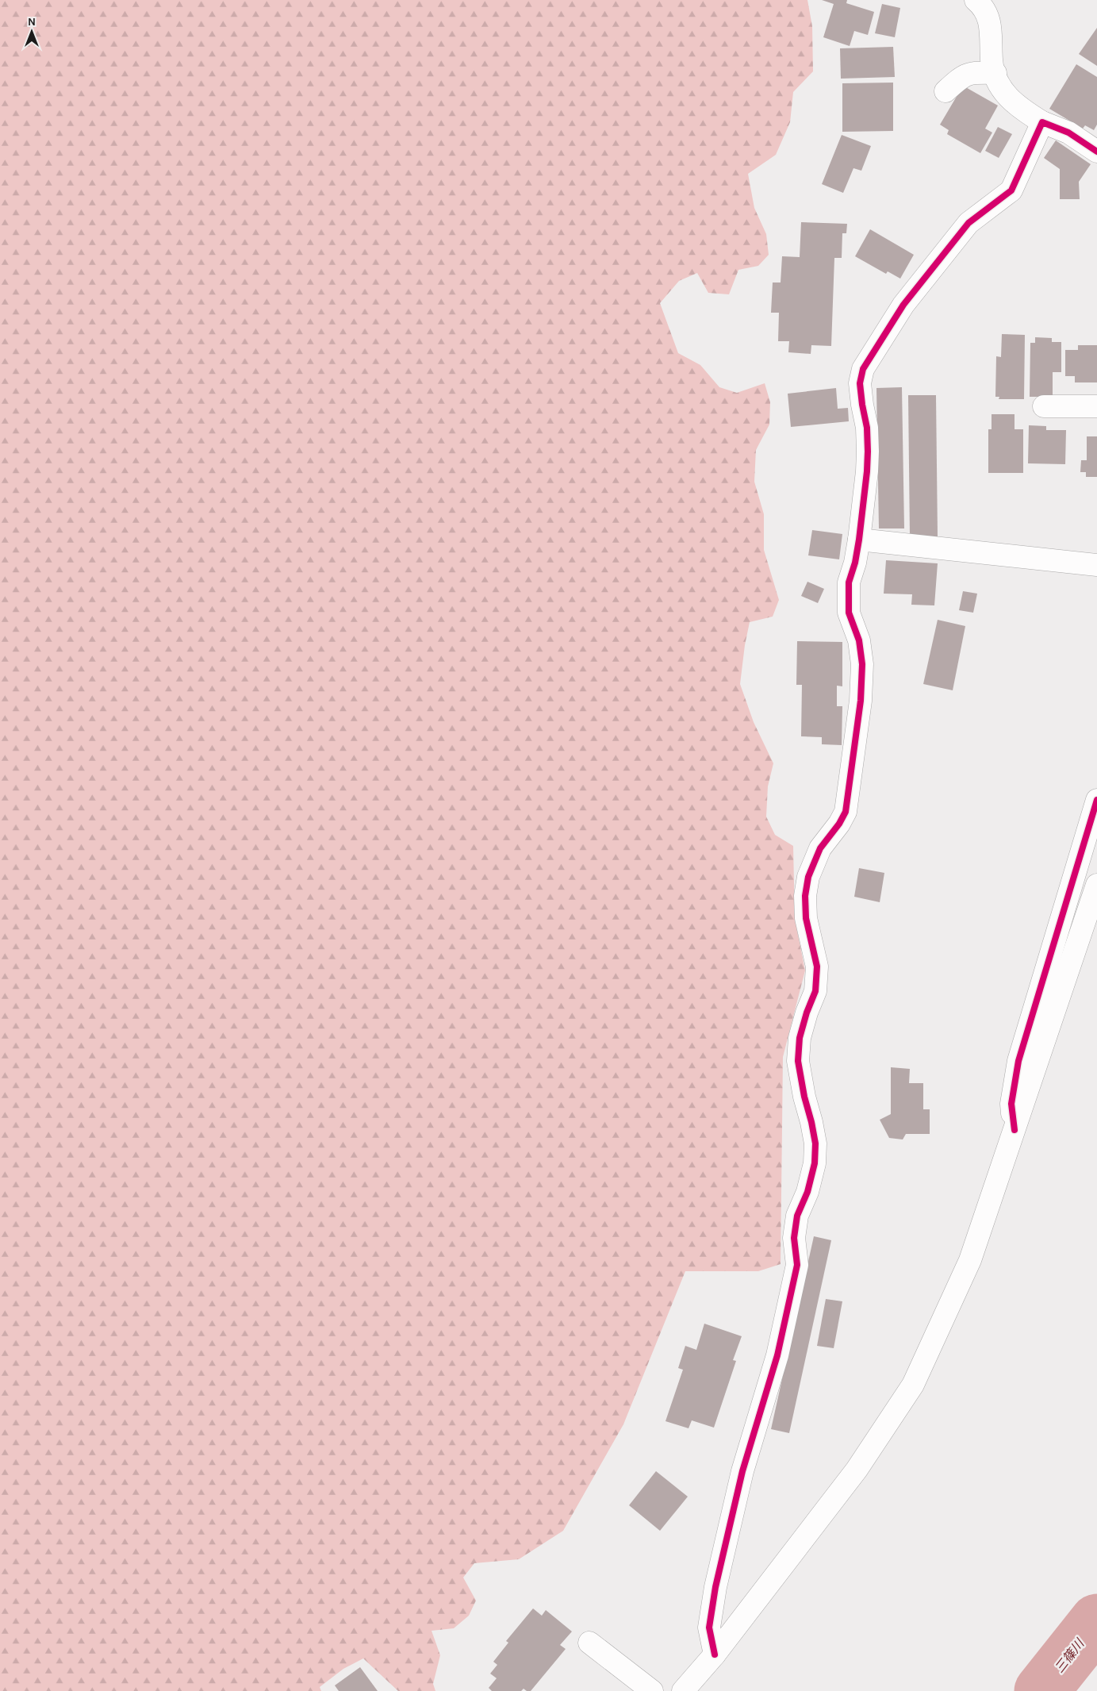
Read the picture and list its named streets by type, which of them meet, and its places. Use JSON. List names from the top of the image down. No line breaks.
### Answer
{"water":["三篠川"],"north":"top"}
